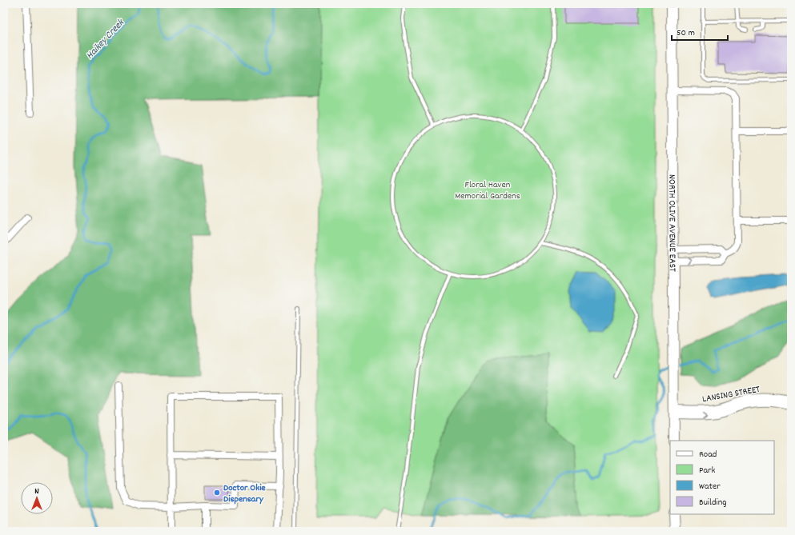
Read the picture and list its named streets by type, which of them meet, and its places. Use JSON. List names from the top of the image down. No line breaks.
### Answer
{"streets":{"street":["NORTH OLIVE AVENUE EAST","LANSING STREET"]},"crossings":[["NORTH OLIVE AVENUE EAST","LANSING STREET"]],"water":["Haikey Creek"],"parks":["Floral Haven Memorial Gardens"],"places":["Doctor Okie Dispensary"],"legend":["Road","Park","Water","Building"],"scale_bar":"50 m","north":"top"}
